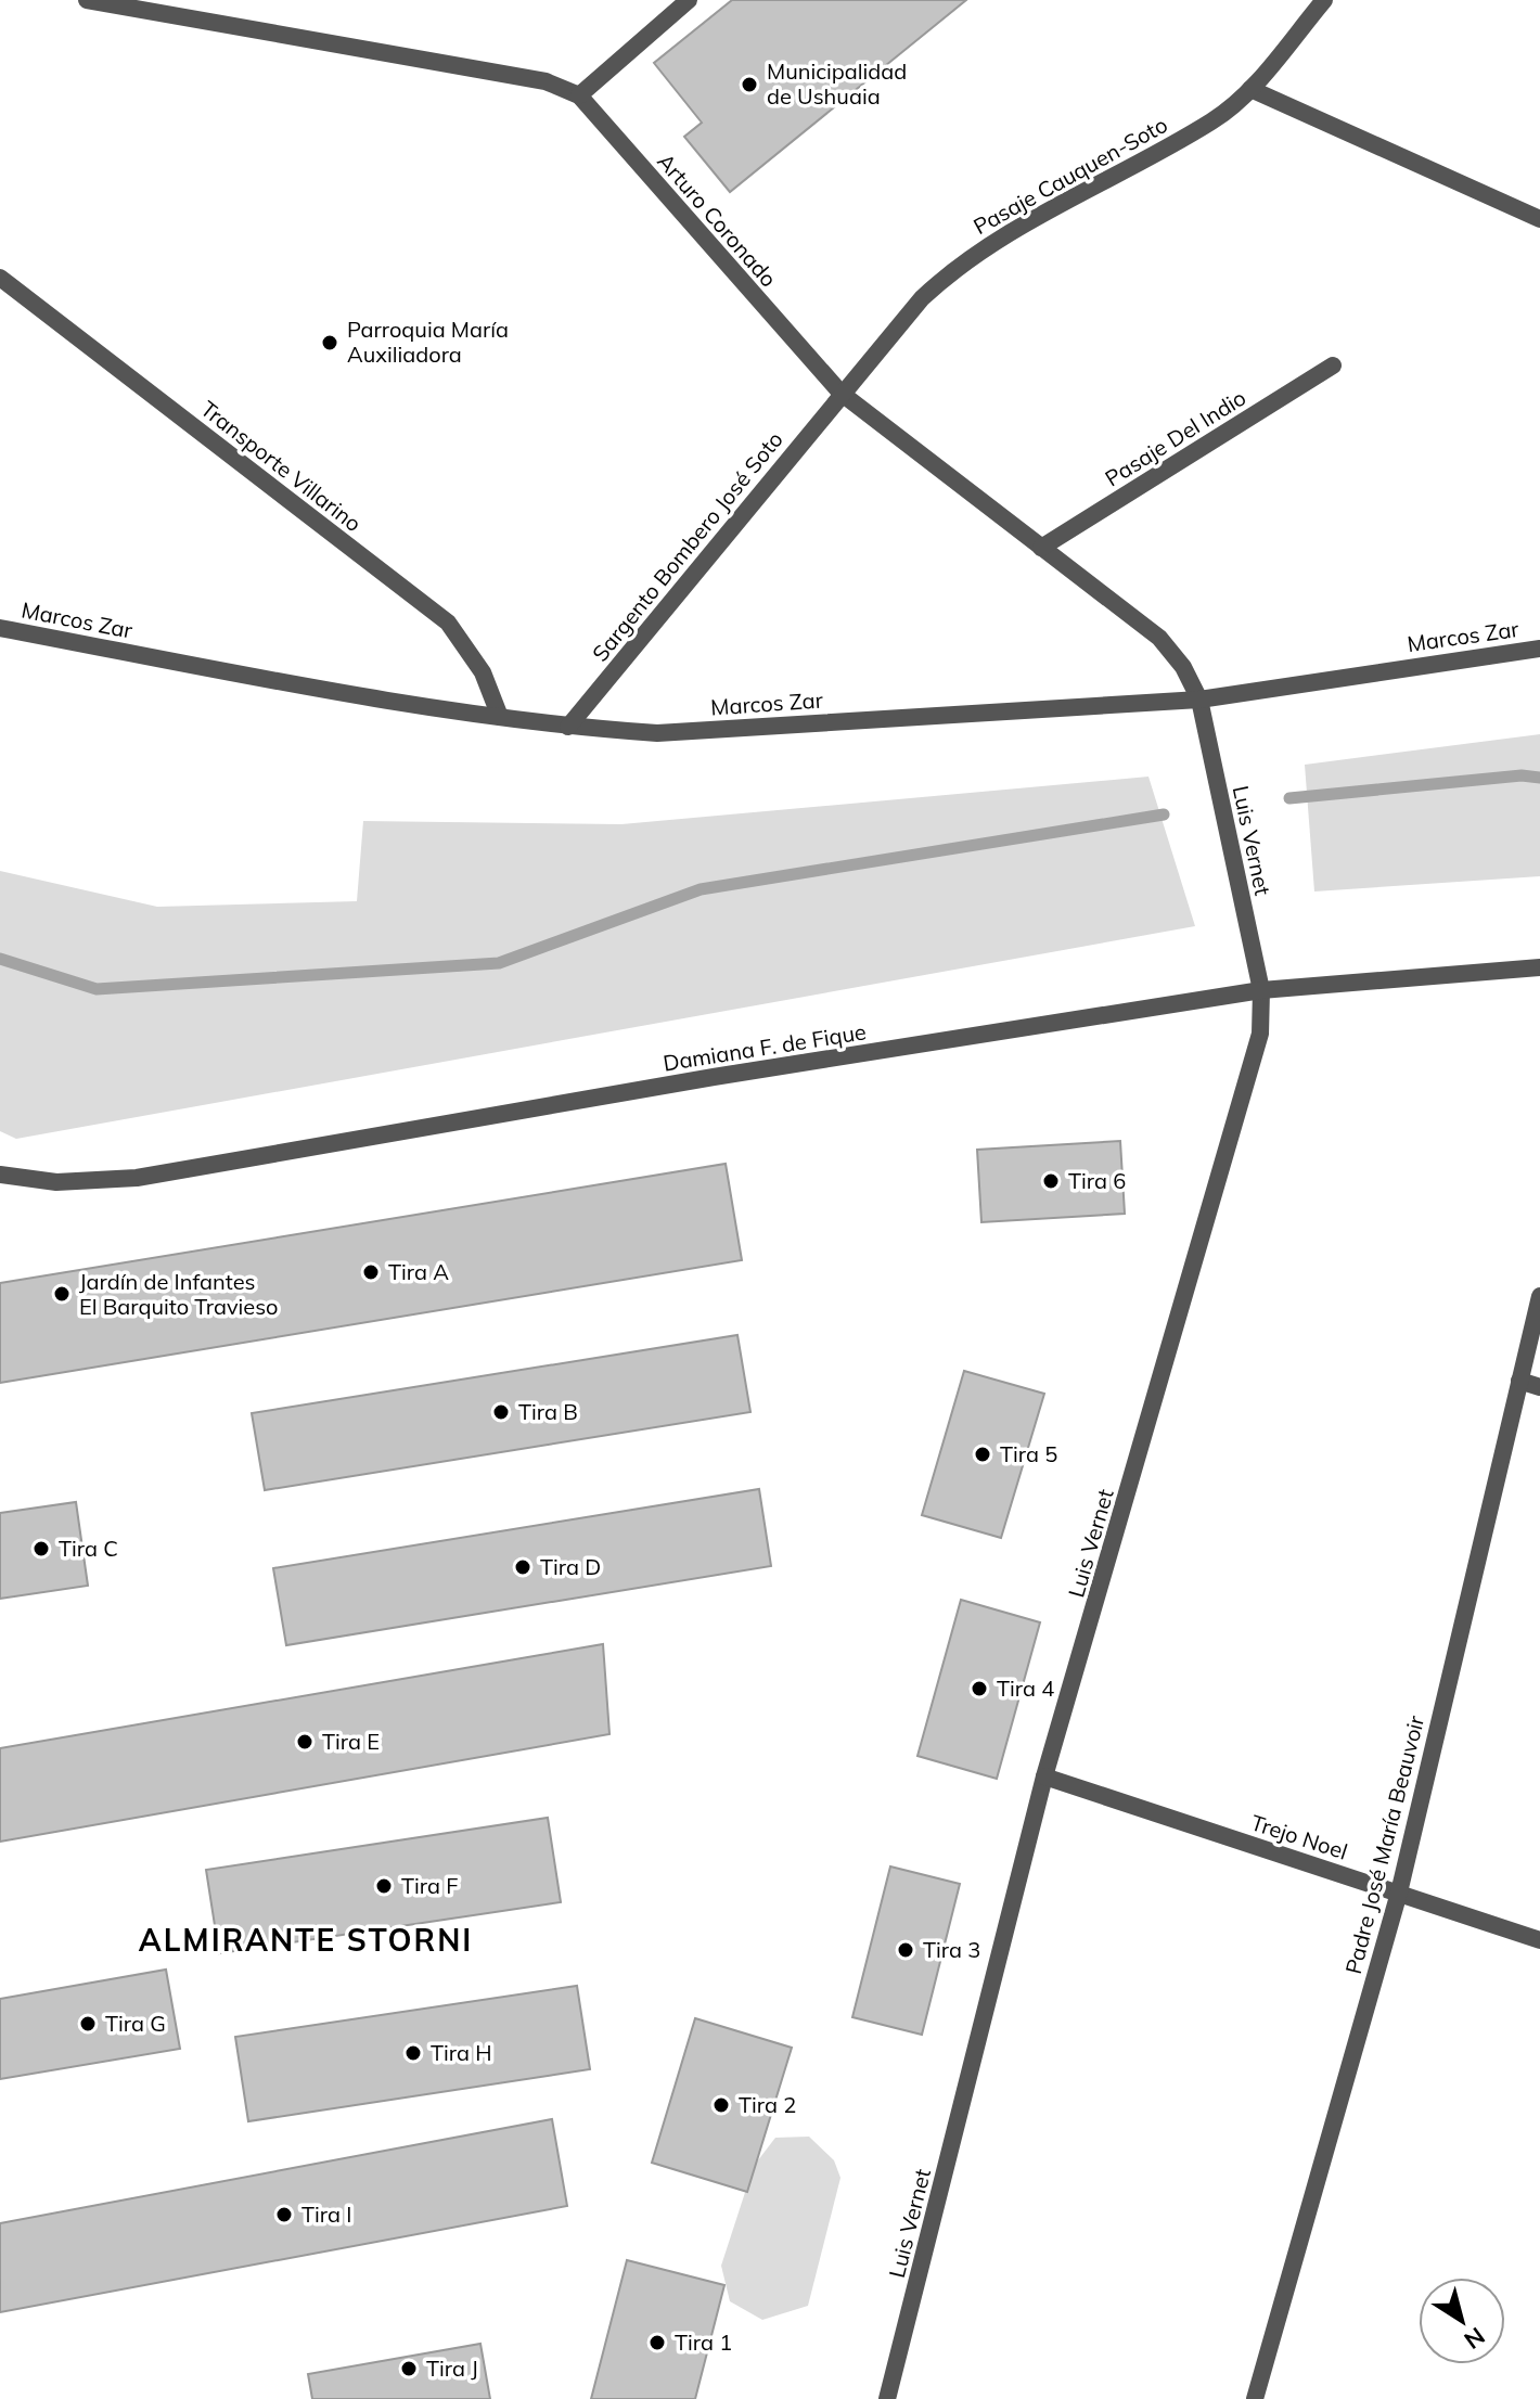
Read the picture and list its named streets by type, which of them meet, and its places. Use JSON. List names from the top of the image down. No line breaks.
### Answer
{"streets":{"street":["Pasaje Cauquen-Soto","Arturo Coronado","Pasaje Del Indio","Transporte Villarino","Sargento Bombero José Soto","Marcos Zar","Luis Vernet","Damiana F. de Fique","Trejo Noel","Padre José María Beauvoir"]},"crossings":[["Pasaje Cauquen-Soto","Arturo Coronado"],["Pasaje Cauquen-Soto","Sargento Bombero José Soto"],["Arturo Coronado","Pasaje Del Indio"],["Arturo Coronado","Sargento Bombero José Soto"],["Arturo Coronado","Marcos Zar"],["Arturo Coronado","Luis Vernet"],["Transporte Villarino","Marcos Zar"],["Sargento Bombero José Soto","Marcos Zar"],["Marcos Zar","Luis Vernet"],["Luis Vernet","Damiana F. de Fique"],["Luis Vernet","Trejo Noel"],["Trejo Noel","Padre José María Beauvoir"]],"districts":["ALMIRANTE STORNI"],"places":["Municipalidad de Ushuaia","Parroquia María Auxiliadora","Tira 6","Tira A","Jardín de Infantes El Barquito Travieso","Tira B","Tira 5","Tira C","Tira D","Tira 4","Tira E","Tira F","Tira 3","Tira G","Tira H","Tira 2","Tira I","Tira 1","Tira J"],"north":"bottom right"}
